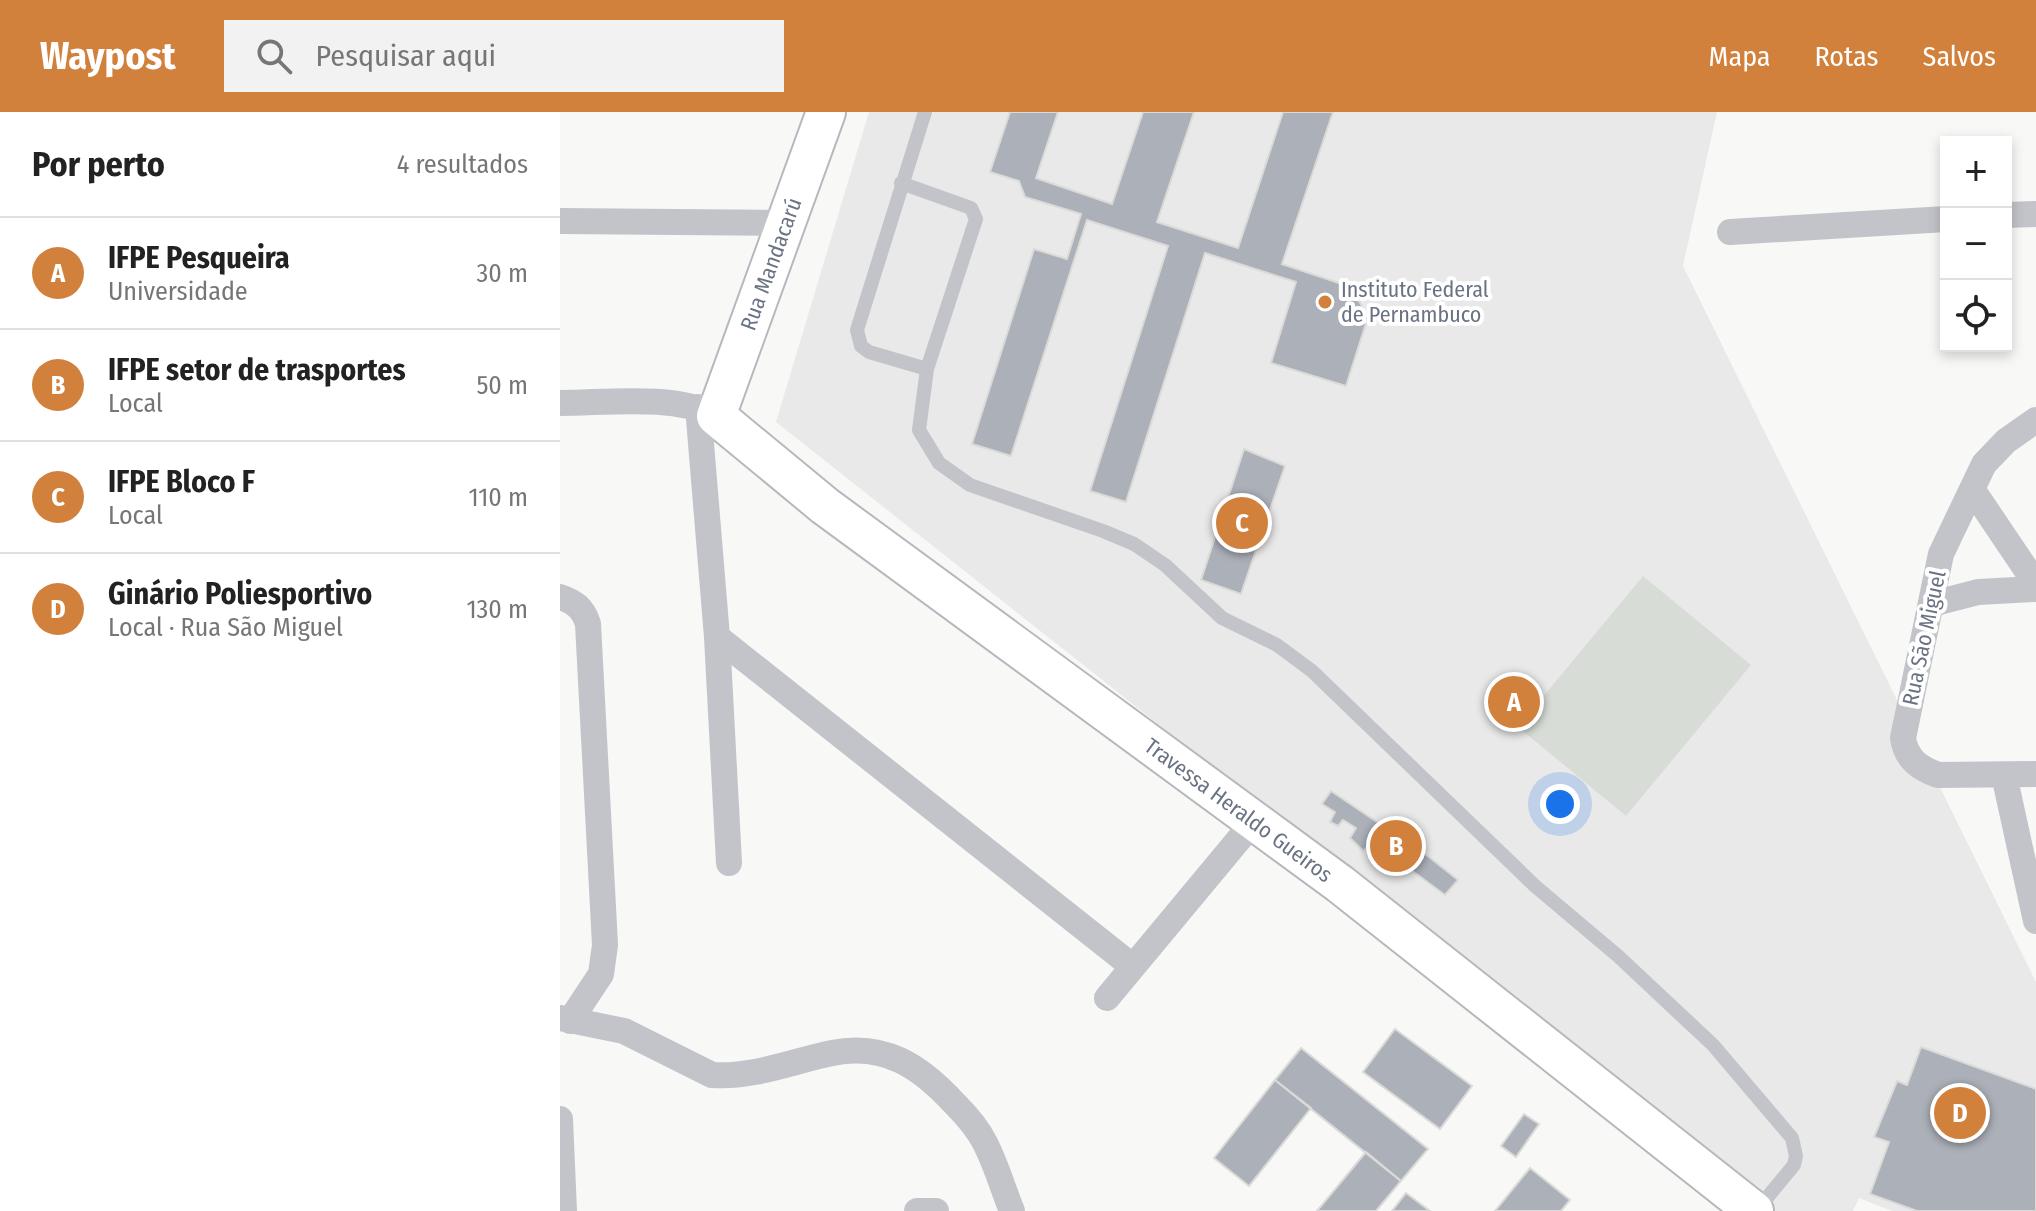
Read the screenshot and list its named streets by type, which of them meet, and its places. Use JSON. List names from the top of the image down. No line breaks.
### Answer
{"streets":{"street":["Rua Mandacarú","Rua São Miguel","Travessa Heraldo Gueiros"]},"crossings":[["Rua Mandacarú","Travessa Heraldo Gueiros"]],"places":["Instituto Federal de Pernambuco"],"page":{"header":"Waypost","search":"Pesquisar aqui","nav":["Mapa","Rotas","Salvos"],"heading":["Por perto","4 resultados"],"map_buttons":["+","−"],"list":[{"mark":"A","name":"IFPE Pesqueira","note":"Universidade","value":"30 m"},{"mark":"B","name":"IFPE setor de trasportes","note":"Local","value":"50 m"},{"mark":"C","name":"IFPE Bloco F","note":"Local","value":"110 m"},{"mark":"D","name":"Ginário Poliesportivo","note":"Local · Rua São Miguel","value":"130 m"}],"pins":["C","A","B","D"]}}
